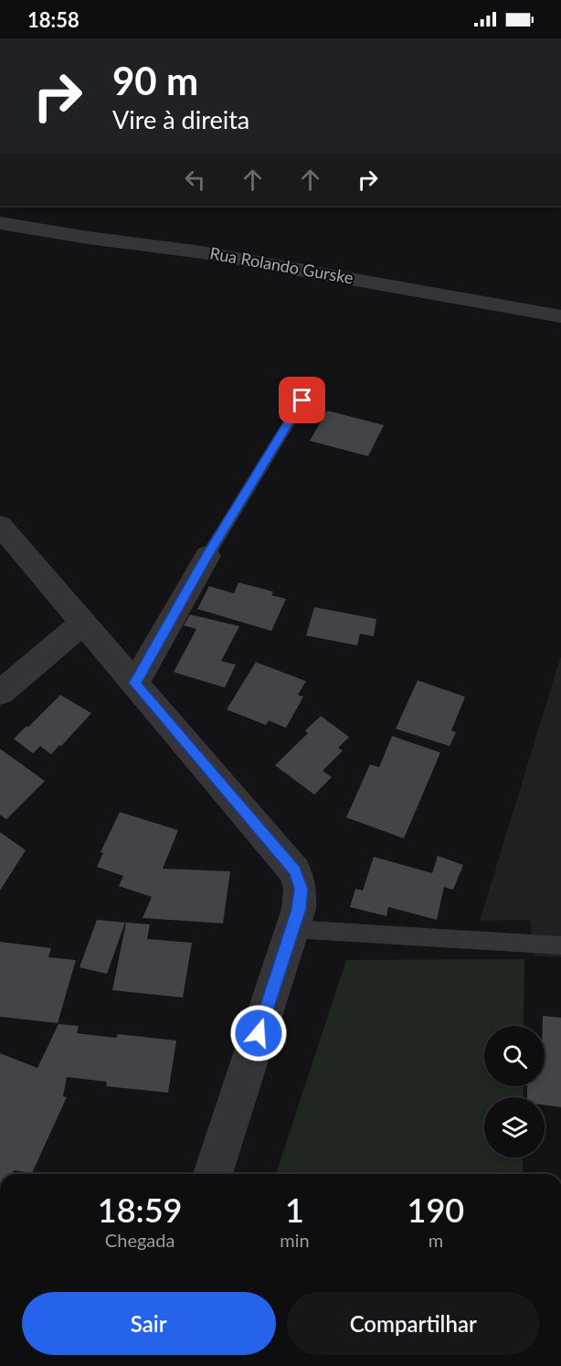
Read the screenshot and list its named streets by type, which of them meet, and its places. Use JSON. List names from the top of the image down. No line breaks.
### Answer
{"streets":{"street":["Rua Rolando Gurske"]},"page":{"status":"18:58","turn":["90 m","Vire à direita"],"eta":["18:59","Chegada","1","min","190","m"],"buttons":["Sair","Compartilhar"]}}
